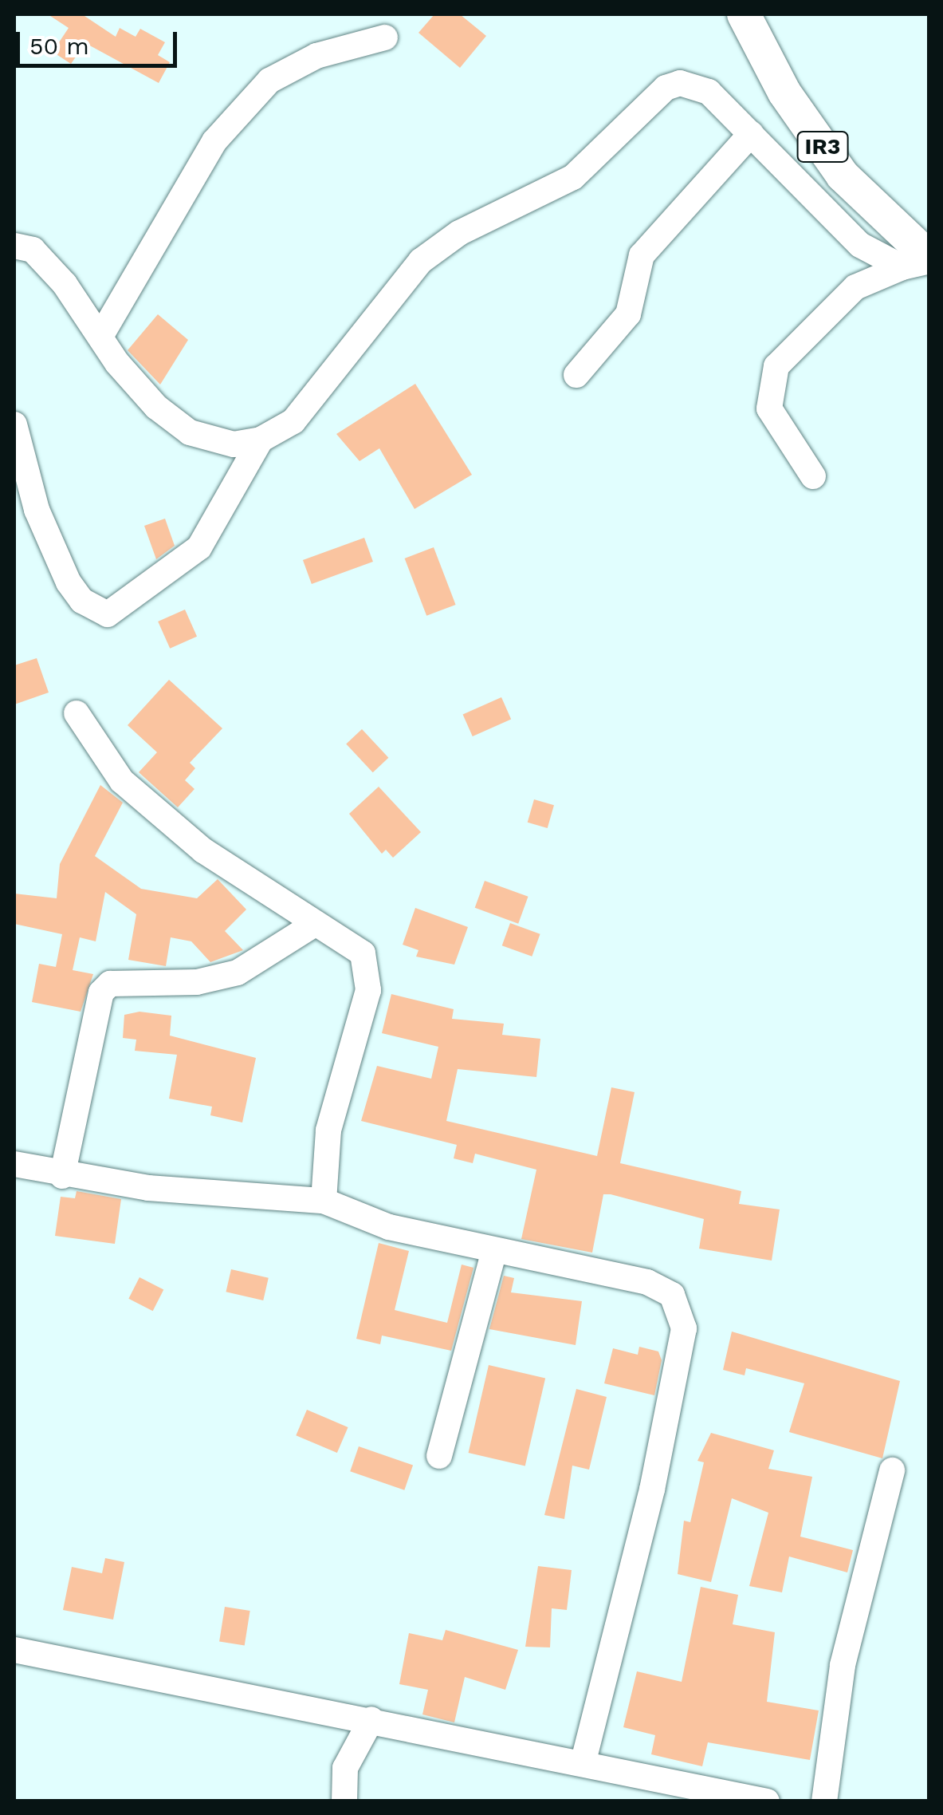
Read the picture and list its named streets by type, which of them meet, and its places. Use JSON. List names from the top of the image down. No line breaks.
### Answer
{"streets":{"main road":["IR3"]},"scale_bar":"50 m"}
